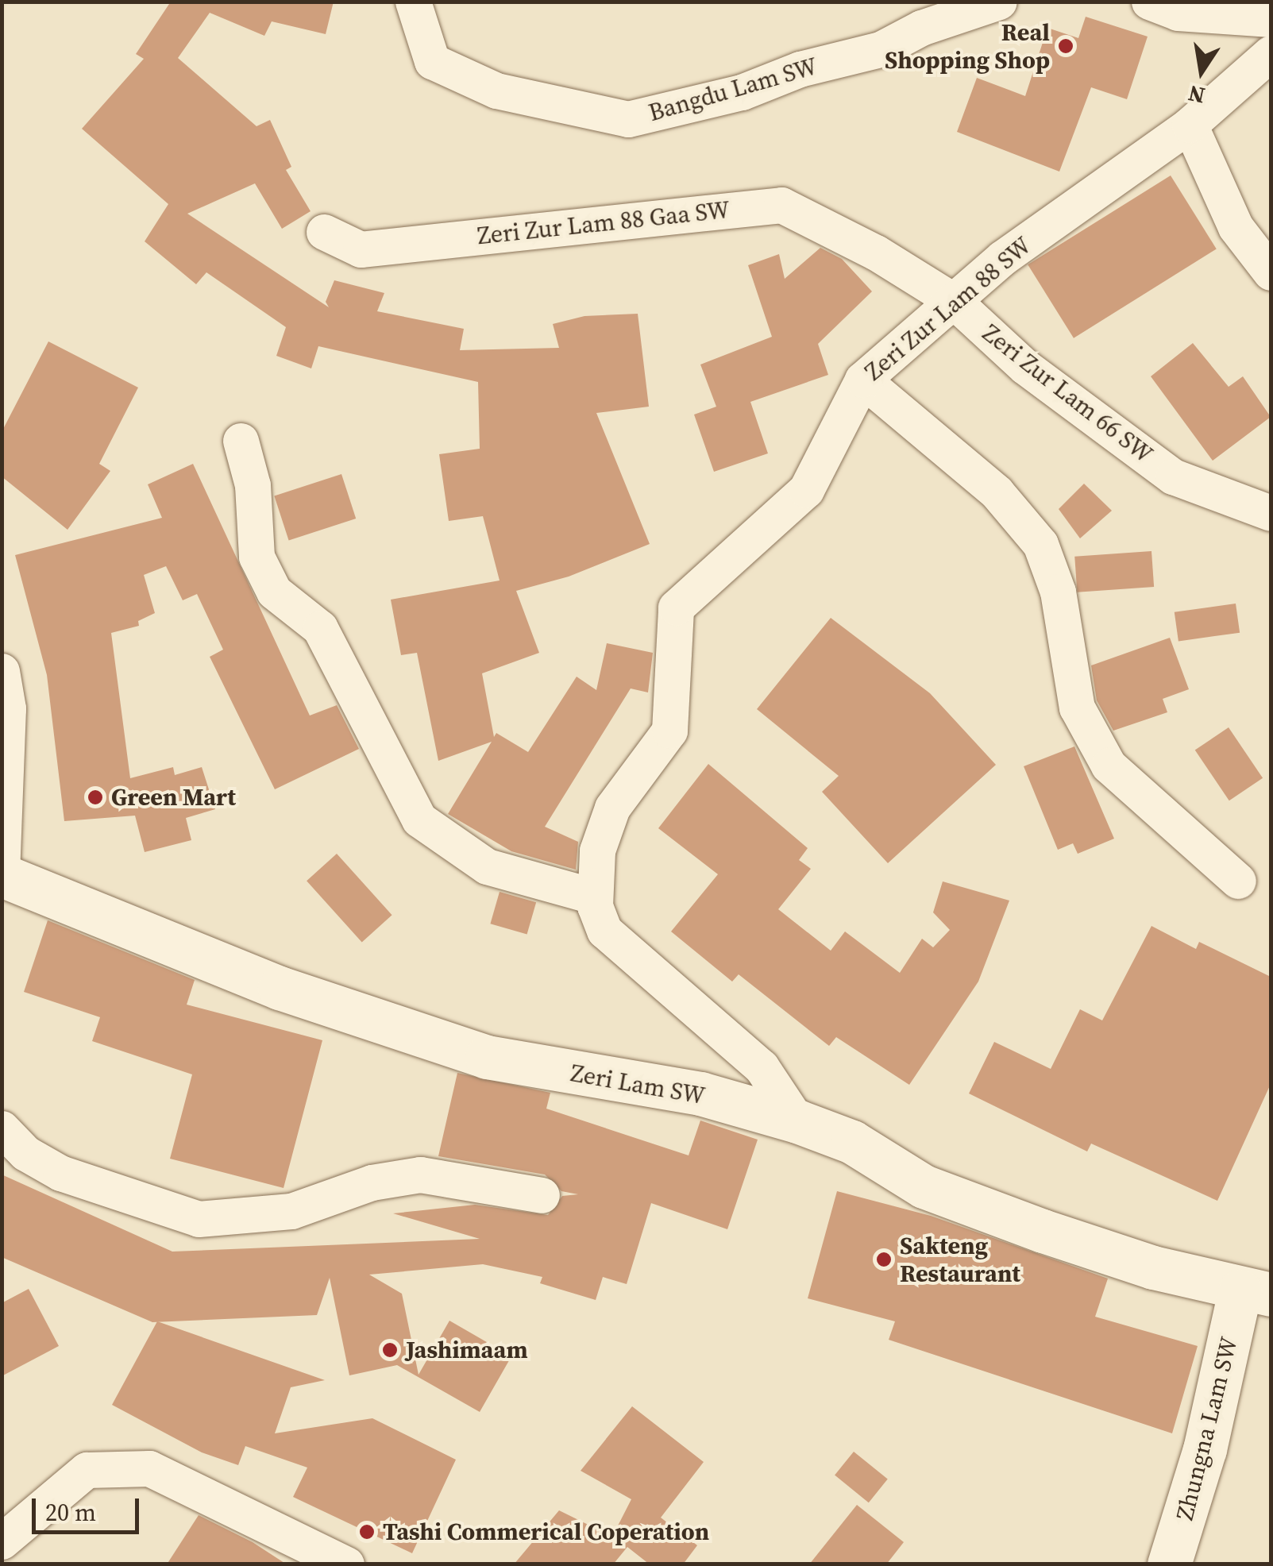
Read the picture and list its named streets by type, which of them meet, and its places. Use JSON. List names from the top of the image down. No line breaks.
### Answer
{"streets":{"street":["Bangdu Lam SW","Zeri Zur Lam 88 Gaa SW","Zeri Zur Lam 88 SW","Zeri Zur Lam 66 SW","Zeri Lam SW","Zhungna Lam SW"]},"crossings":[["Zeri Zur Lam 88 Gaa SW","Zeri Zur Lam 66 SW"],["Zeri Zur Lam 88 SW","Zeri Zur Lam 66 SW"],["Zeri Zur Lam 88 SW","Zeri Lam SW"],["Zeri Lam SW","Zhungna Lam SW"]],"places":["Real Shopping Shop","Green Mart","Sakteng Restaurant","Jashimaam","Tashi Commerical Coperation"],"scale_bar":"20 m","north":"bottom"}
